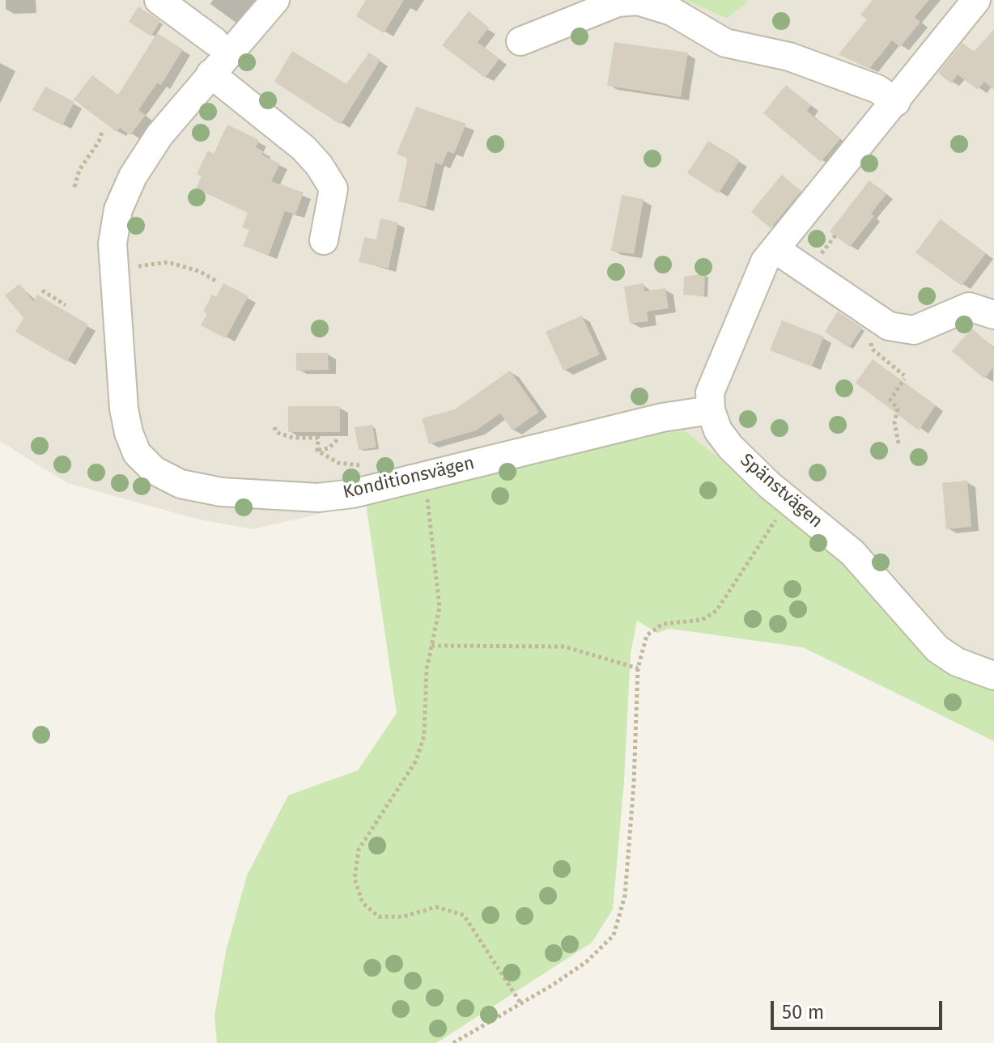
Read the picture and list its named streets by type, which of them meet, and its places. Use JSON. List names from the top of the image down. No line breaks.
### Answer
{"streets":{"street":["Konditionsvägen","Spänstvägen"]},"crossings":[["Konditionsvägen","Spänstvägen"]],"scale_bar":"50 m"}
